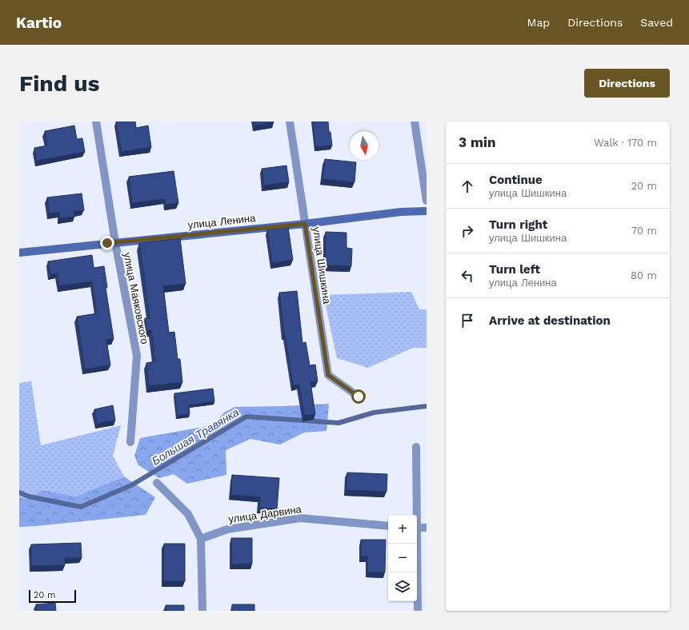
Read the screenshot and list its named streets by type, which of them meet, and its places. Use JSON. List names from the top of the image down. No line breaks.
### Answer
{"streets":{"street":["улица Ленина","улица Шишкина","улица Маяковского","улица Дарвина"]},"crossings":[["улица Ленина","улица Шишкина"],["улица Ленина","улица Маяковского"]],"water":["Большая Травянка"],"scale_bar":"20 m","north":"bottom","page":{"header":"Kartio","nav":["Map","Directions","Saved"],"buttons":"Directions","title":"Find us","heading":["3 min","Walk · 170 m"],"list":[["Continue","улица Шишкина","20 m"],["Turn right","улица Шишкина","70 m"],["Turn left","улица Ленина","80 m"],"Arrive at destination"],"map_buttons":["+","−"],"scale":"20 m"}}
